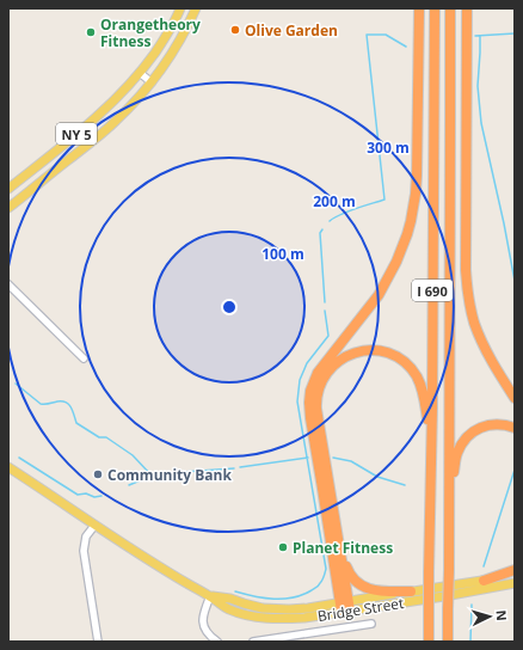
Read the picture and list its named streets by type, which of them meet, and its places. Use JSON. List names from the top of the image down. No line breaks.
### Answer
{"streets":{"highway":["I 690"],"main road":["NY 5","Bridge Street"]},"places":["Olive Garden","Orangetheory Fitness","Community Bank","Planet Fitness"],"north":"right","rings":["300 m","200 m","100 m"]}
